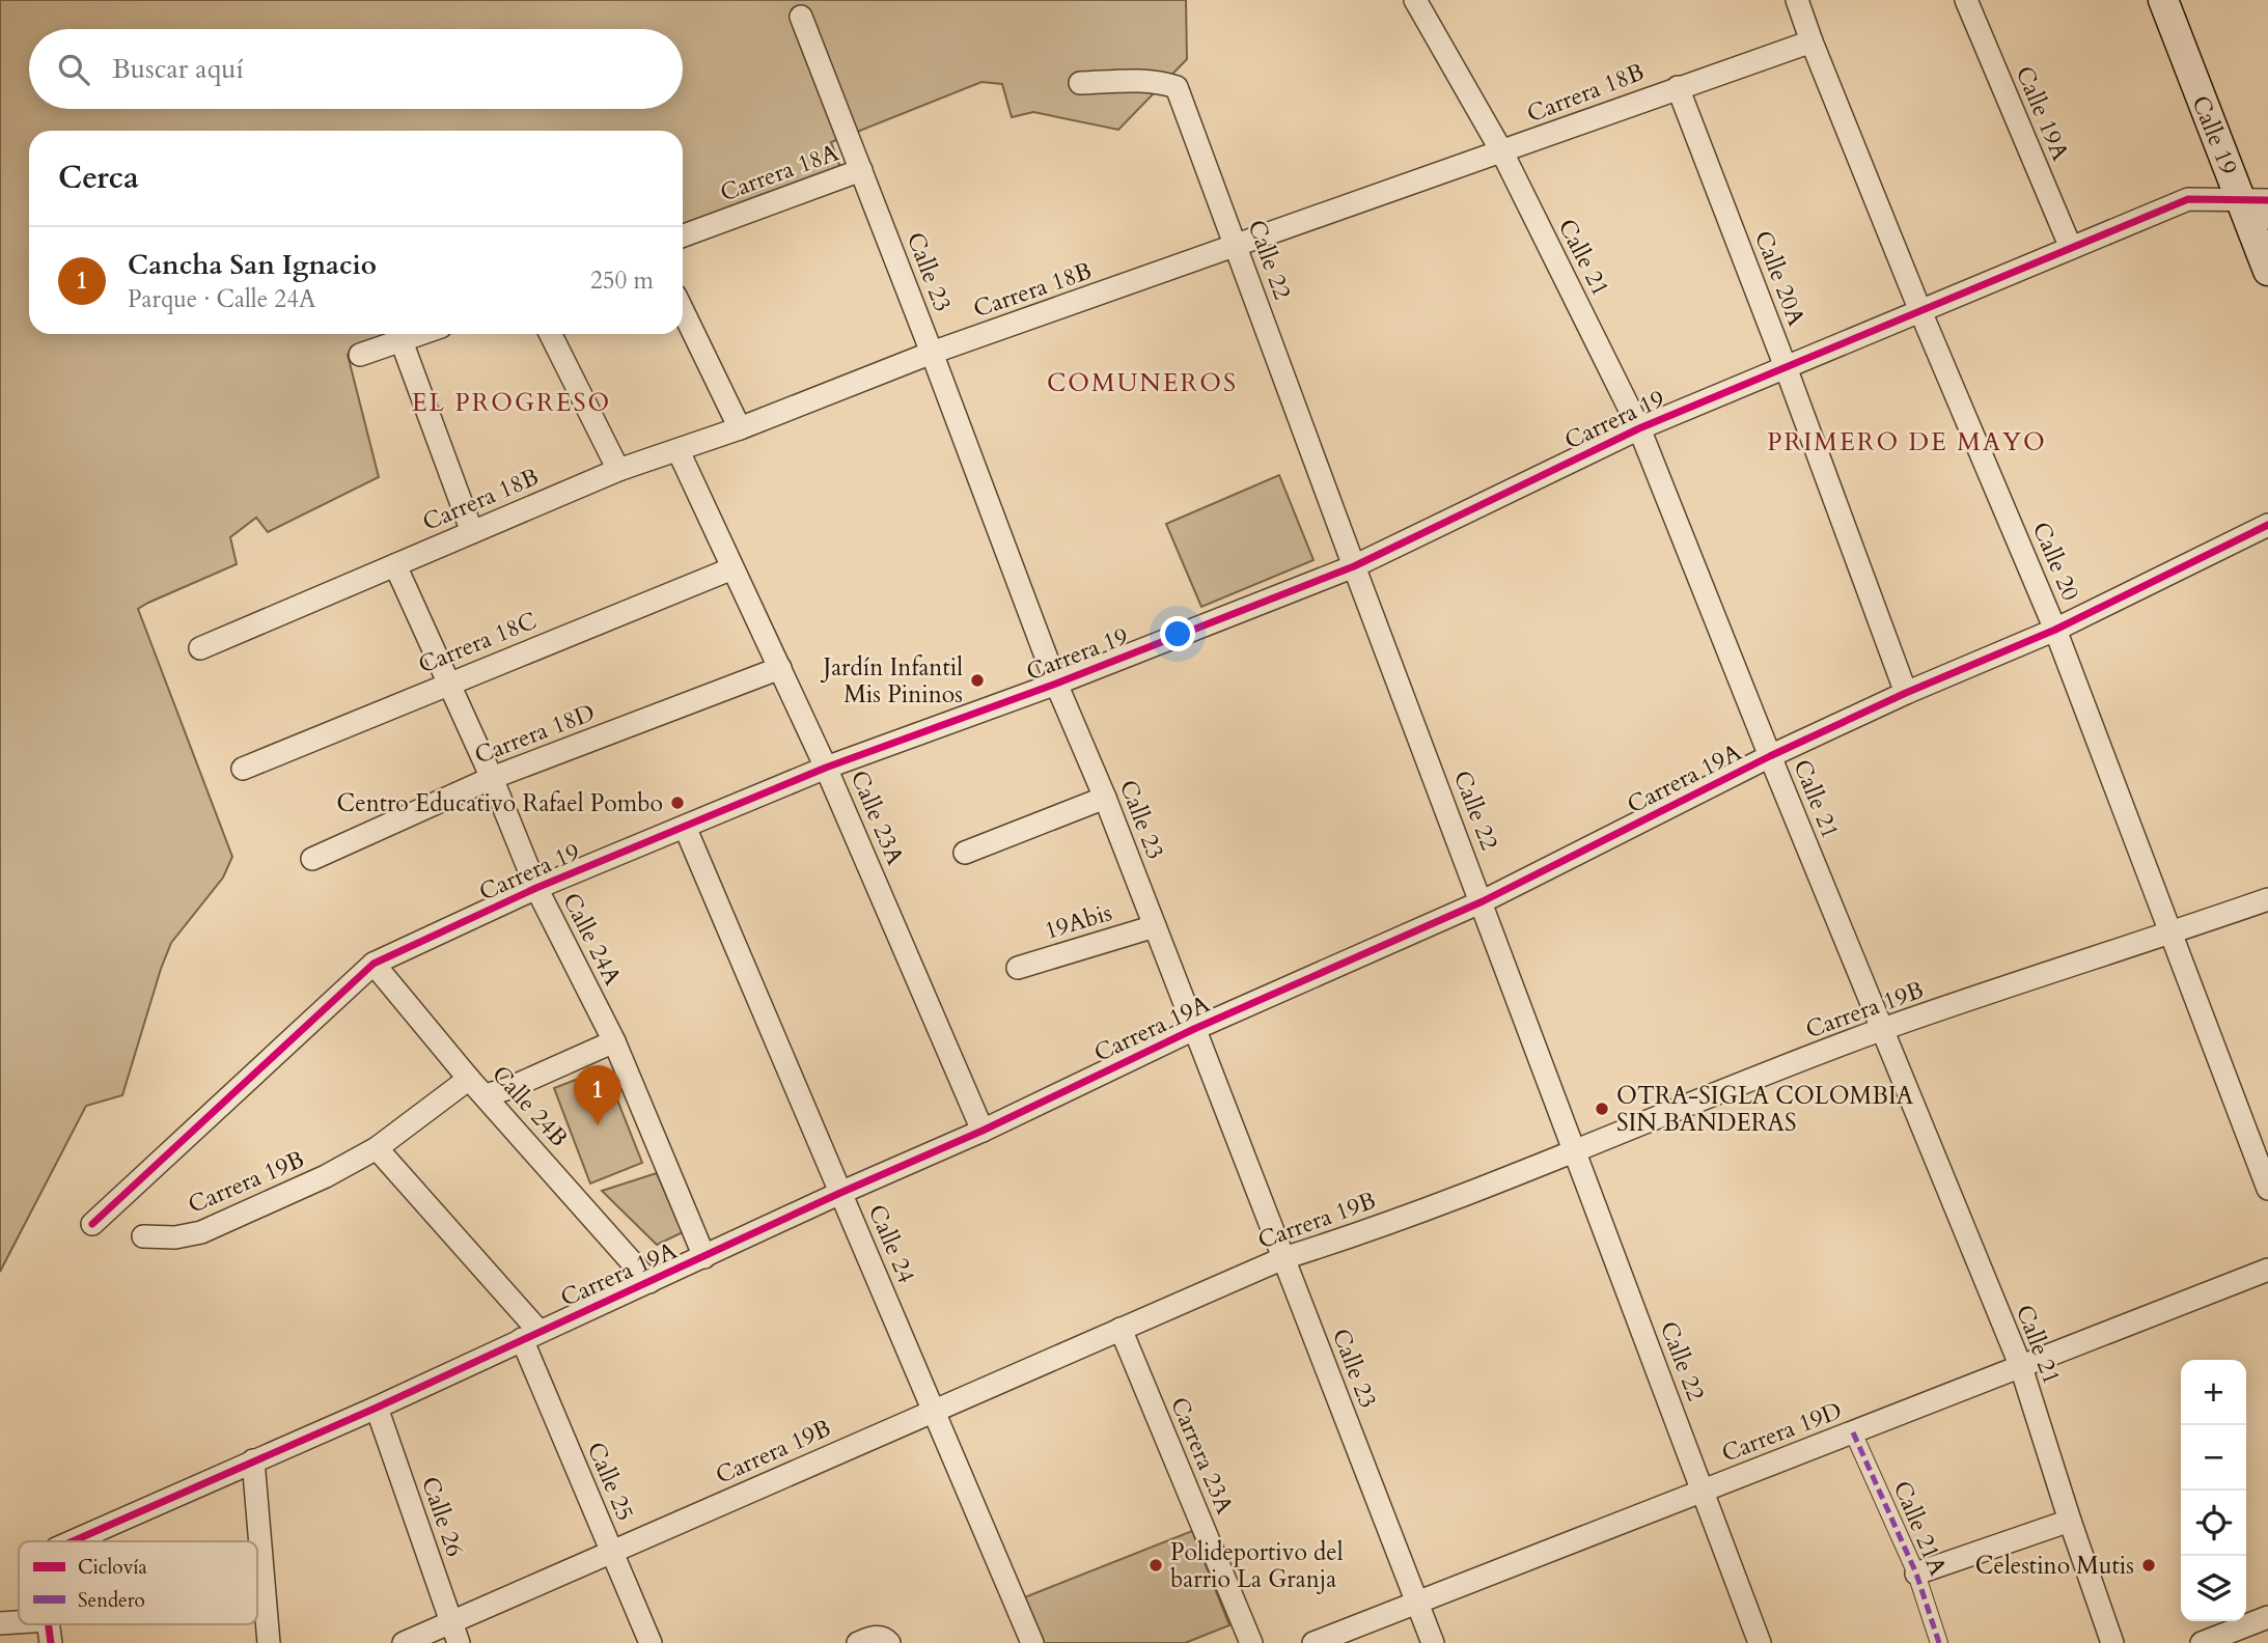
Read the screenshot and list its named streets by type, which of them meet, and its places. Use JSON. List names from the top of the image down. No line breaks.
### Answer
{"streets":{"main road":["Calle 19"],"street":["Carrera 18B","Calle 19A","Carrera 18A","Calle 21","Calle 22","Calle 23","Calle 20A","Carrera 19","Calle 20","Carrera 18C","Carrera 18D","Carrera 19A","Calle 23A","19Abis","Calle 24A","Carrera 19B","Calle 24B","Calle 24","Carrera 19D","Carrera 23A","Calle 25","Calle 26","Calle 21A"]},"crossings":[["Carrera 18B","Calle 21"],["Carrera 18B","Calle 22"],["Carrera 18B","Calle 23"],["Carrera 18B","Calle 20A"],["Carrera 18B","Calle 20"],["Carrera 18B","Calle 23A"],["Carrera 18B","Calle 24A"],["Calle 19A","Carrera 19"],["Calle 19","Carrera 19"],["Carrera 18A","Calle 23"],["Calle 21","Carrera 19"],["Calle 21","Carrera 19A"],["Calle 21","Carrera 19B"],["Calle 21","Carrera 19D"],["Calle 22","Carrera 19"],["Calle 22","Carrera 19A"],["Calle 22","Carrera 19B"],["Calle 22","Carrera 19D"],["Calle 23","Carrera 19"],["Calle 23","Carrera 19A"],["Calle 23","19Abis"],["Calle 23","Carrera 19B"],["Calle 23","Carrera 19D"],["Calle 20A","Carrera 19"],["Calle 20A","Carrera 19A"],["Carrera 19","Calle 20"],["Carrera 19","Calle 23A"],["Carrera 19","Calle 24A"],["Carrera 19","Calle 24B"],["Carrera 19","Calle 24"],["Calle 20","Carrera 19A"],["Calle 20","Carrera 19B"],["Carrera 18C","Calle 23A"],["Carrera 18C","Calle 24A"],["Carrera 18D","Calle 23A"],["Carrera 18D","Calle 24A"],["Carrera 19A","Calle 23A"],["Carrera 19A","Calle 24A"],["Carrera 19A","Calle 24B"],["Carrera 19A","Calle 24"],["Carrera 19A","Calle 25"],["Carrera 19A","Calle 26"],["Carrera 19B","Calle 24B"],["Carrera 19B","Calle 24"],["Carrera 19B","Carrera 23A"],["Carrera 19B","Calle 25"],["Carrera 19B","Calle 26"],["Carrera 19D","Calle 21A"]],"districts":["COMUNEROS","EL PROGRESO","PRIMERO DE MAYO"],"places":["Jardín Infantil Mis Pininos","Centro Educativo Rafael Pombo","OTRA-SIGLA COLOMBIA SIN BANDERAS","Polideportivo del barrio La Granja","Celestino Mutis"],"legend":["Ciclovía","Sendero"],"page":{"search":"Buscar aquí","heading":"Cerca","list":[{"mark":"1","name":"Cancha San Ignacio","note":"Parque · Calle 24A","value":"250 m"}],"pins":"1","map_buttons":["+","−"]}}
